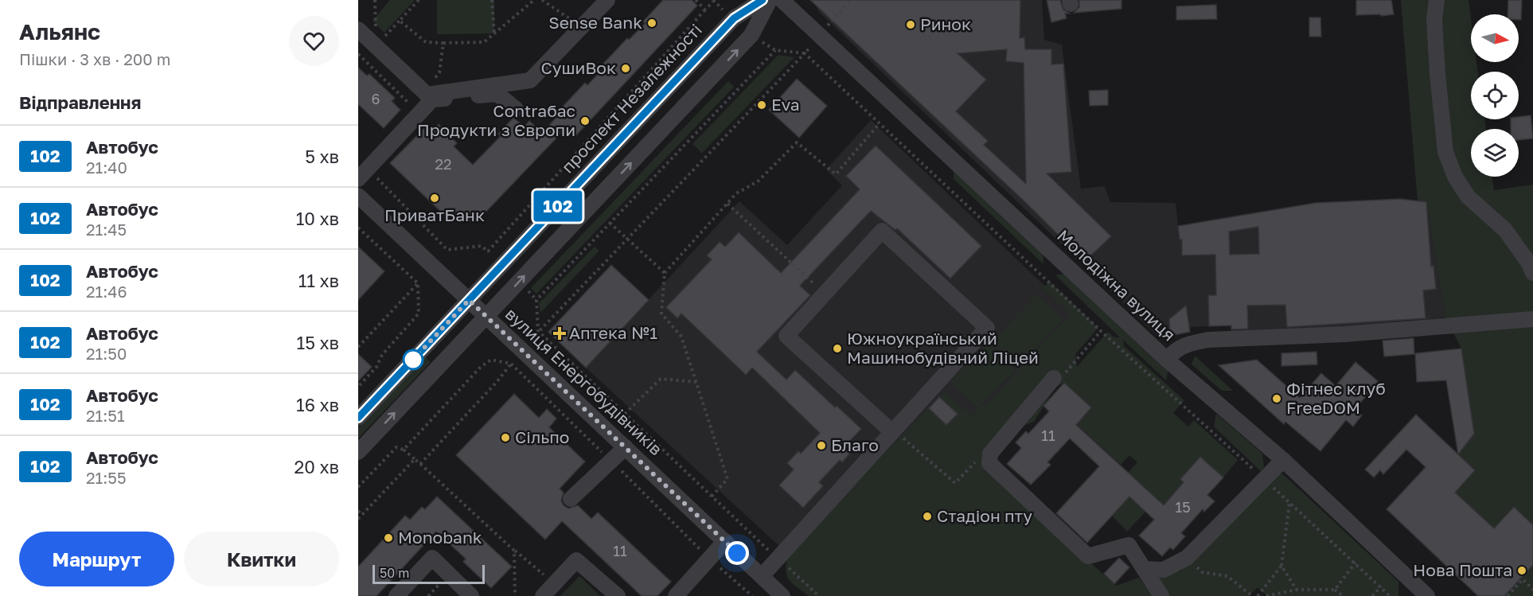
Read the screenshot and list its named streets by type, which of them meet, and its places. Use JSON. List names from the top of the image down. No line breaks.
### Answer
{"streets":{"street":["проспект Незалежності","Молодіжна вулиця","вулиця Енергобудівників"]},"crossings":[["проспект Незалежності","вулиця Енергобудівників"]],"places":{"other":["Sense Bank","Ринок","СушиВок","Eva","Contraбас Продукти з Європи","ПриватБанк","Южноукраїнський Машинобудівний Ліцей","Фітнес клуб FreeDOM","Сільпо","Благо","Стадіон пту","Monobank","Нова Пошта"],"health":["Аптека №1"]},"lines":["bus line 102"],"house_numbers":["6","22","11","15","11"],"scale_bar":"50 m","north":"right","page":{"heading":[["Альянс","Пішки · 3 хв · 200 m"],"Відправлення"],"on_map":"102","list":[{"mark":"102","name":"Автобус","note":"21:40","value":"5 хв"},{"mark":"102","name":"Автобус","note":"21:45","value":"10 хв"},{"mark":"102","name":"Автобус","note":"21:46","value":"11 хв"},{"mark":"102","name":"Автобус","note":"21:50","value":"15 хв"},{"mark":"102","name":"Автобус","note":"21:51","value":"16 хв"},{"mark":"102","name":"Автобус","note":"21:55","value":"20 хв"}],"buttons":["Маршрут","Квитки"],"scale":"50 m"}}
